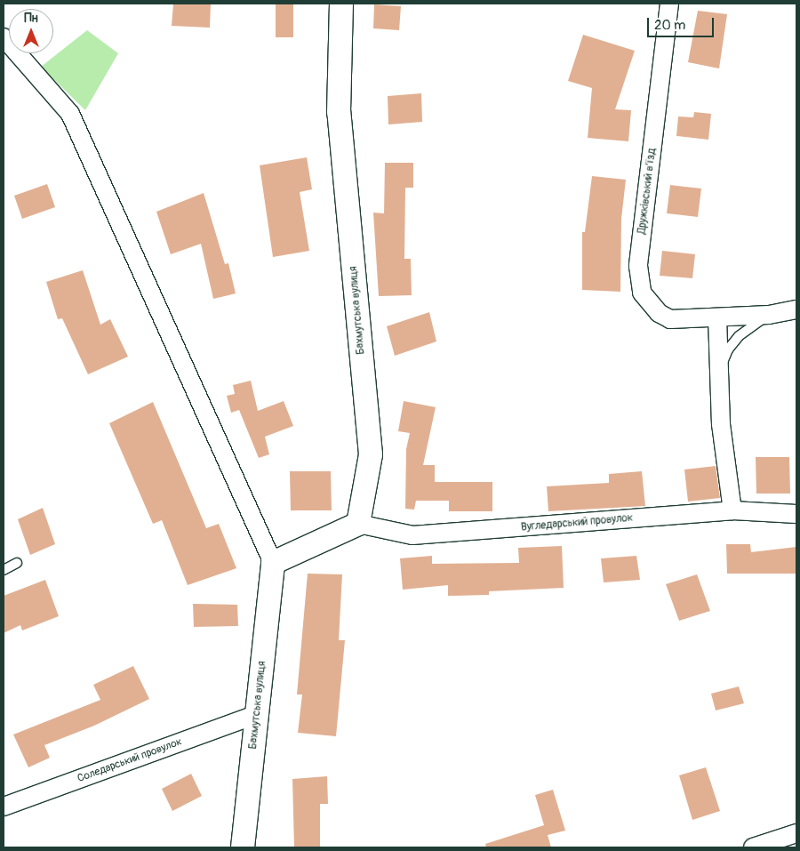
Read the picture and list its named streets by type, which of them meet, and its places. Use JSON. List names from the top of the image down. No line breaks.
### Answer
{"streets":{"street":["Дружківський в’їзд","Бахмутська вулиця","Вугледарський провулок","Соледарський провулок"]},"crossings":[["Бахмутська вулиця","Вугледарський провулок"],["Бахмутська вулиця","Соледарський провулок"]],"scale_bar":"20 m","north":"top"}
